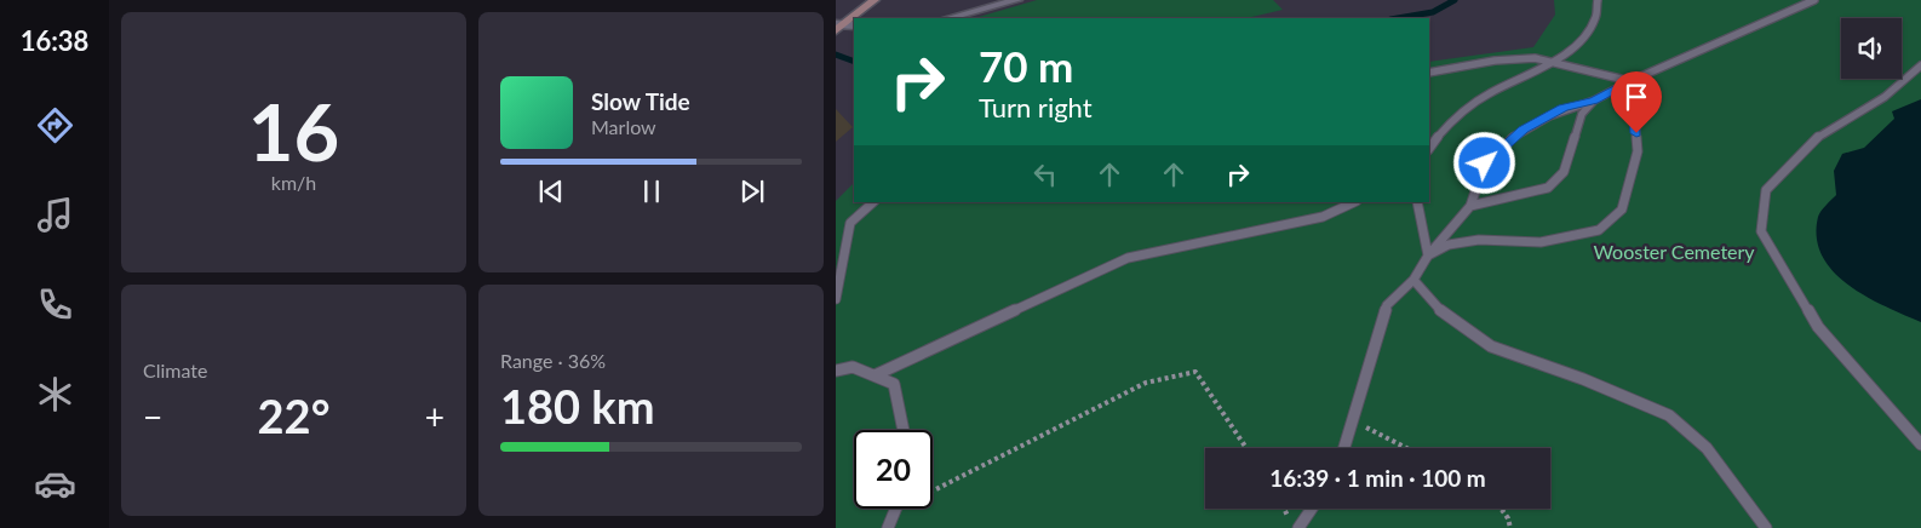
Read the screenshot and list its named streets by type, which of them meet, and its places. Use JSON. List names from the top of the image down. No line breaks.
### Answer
{"parks":["Wooster Cemetery"],"page":{"tabs":"16:38","tile":[["16","km/h"],"Climate",["Range · 36%","180 km"]],"turn":["70 m","Turn right"],"song":["Slow Tide","Marlow"],"heat":["−","22°","+"],"limit":"20","trip":"16:39 · 1 min · 100 m"}}
